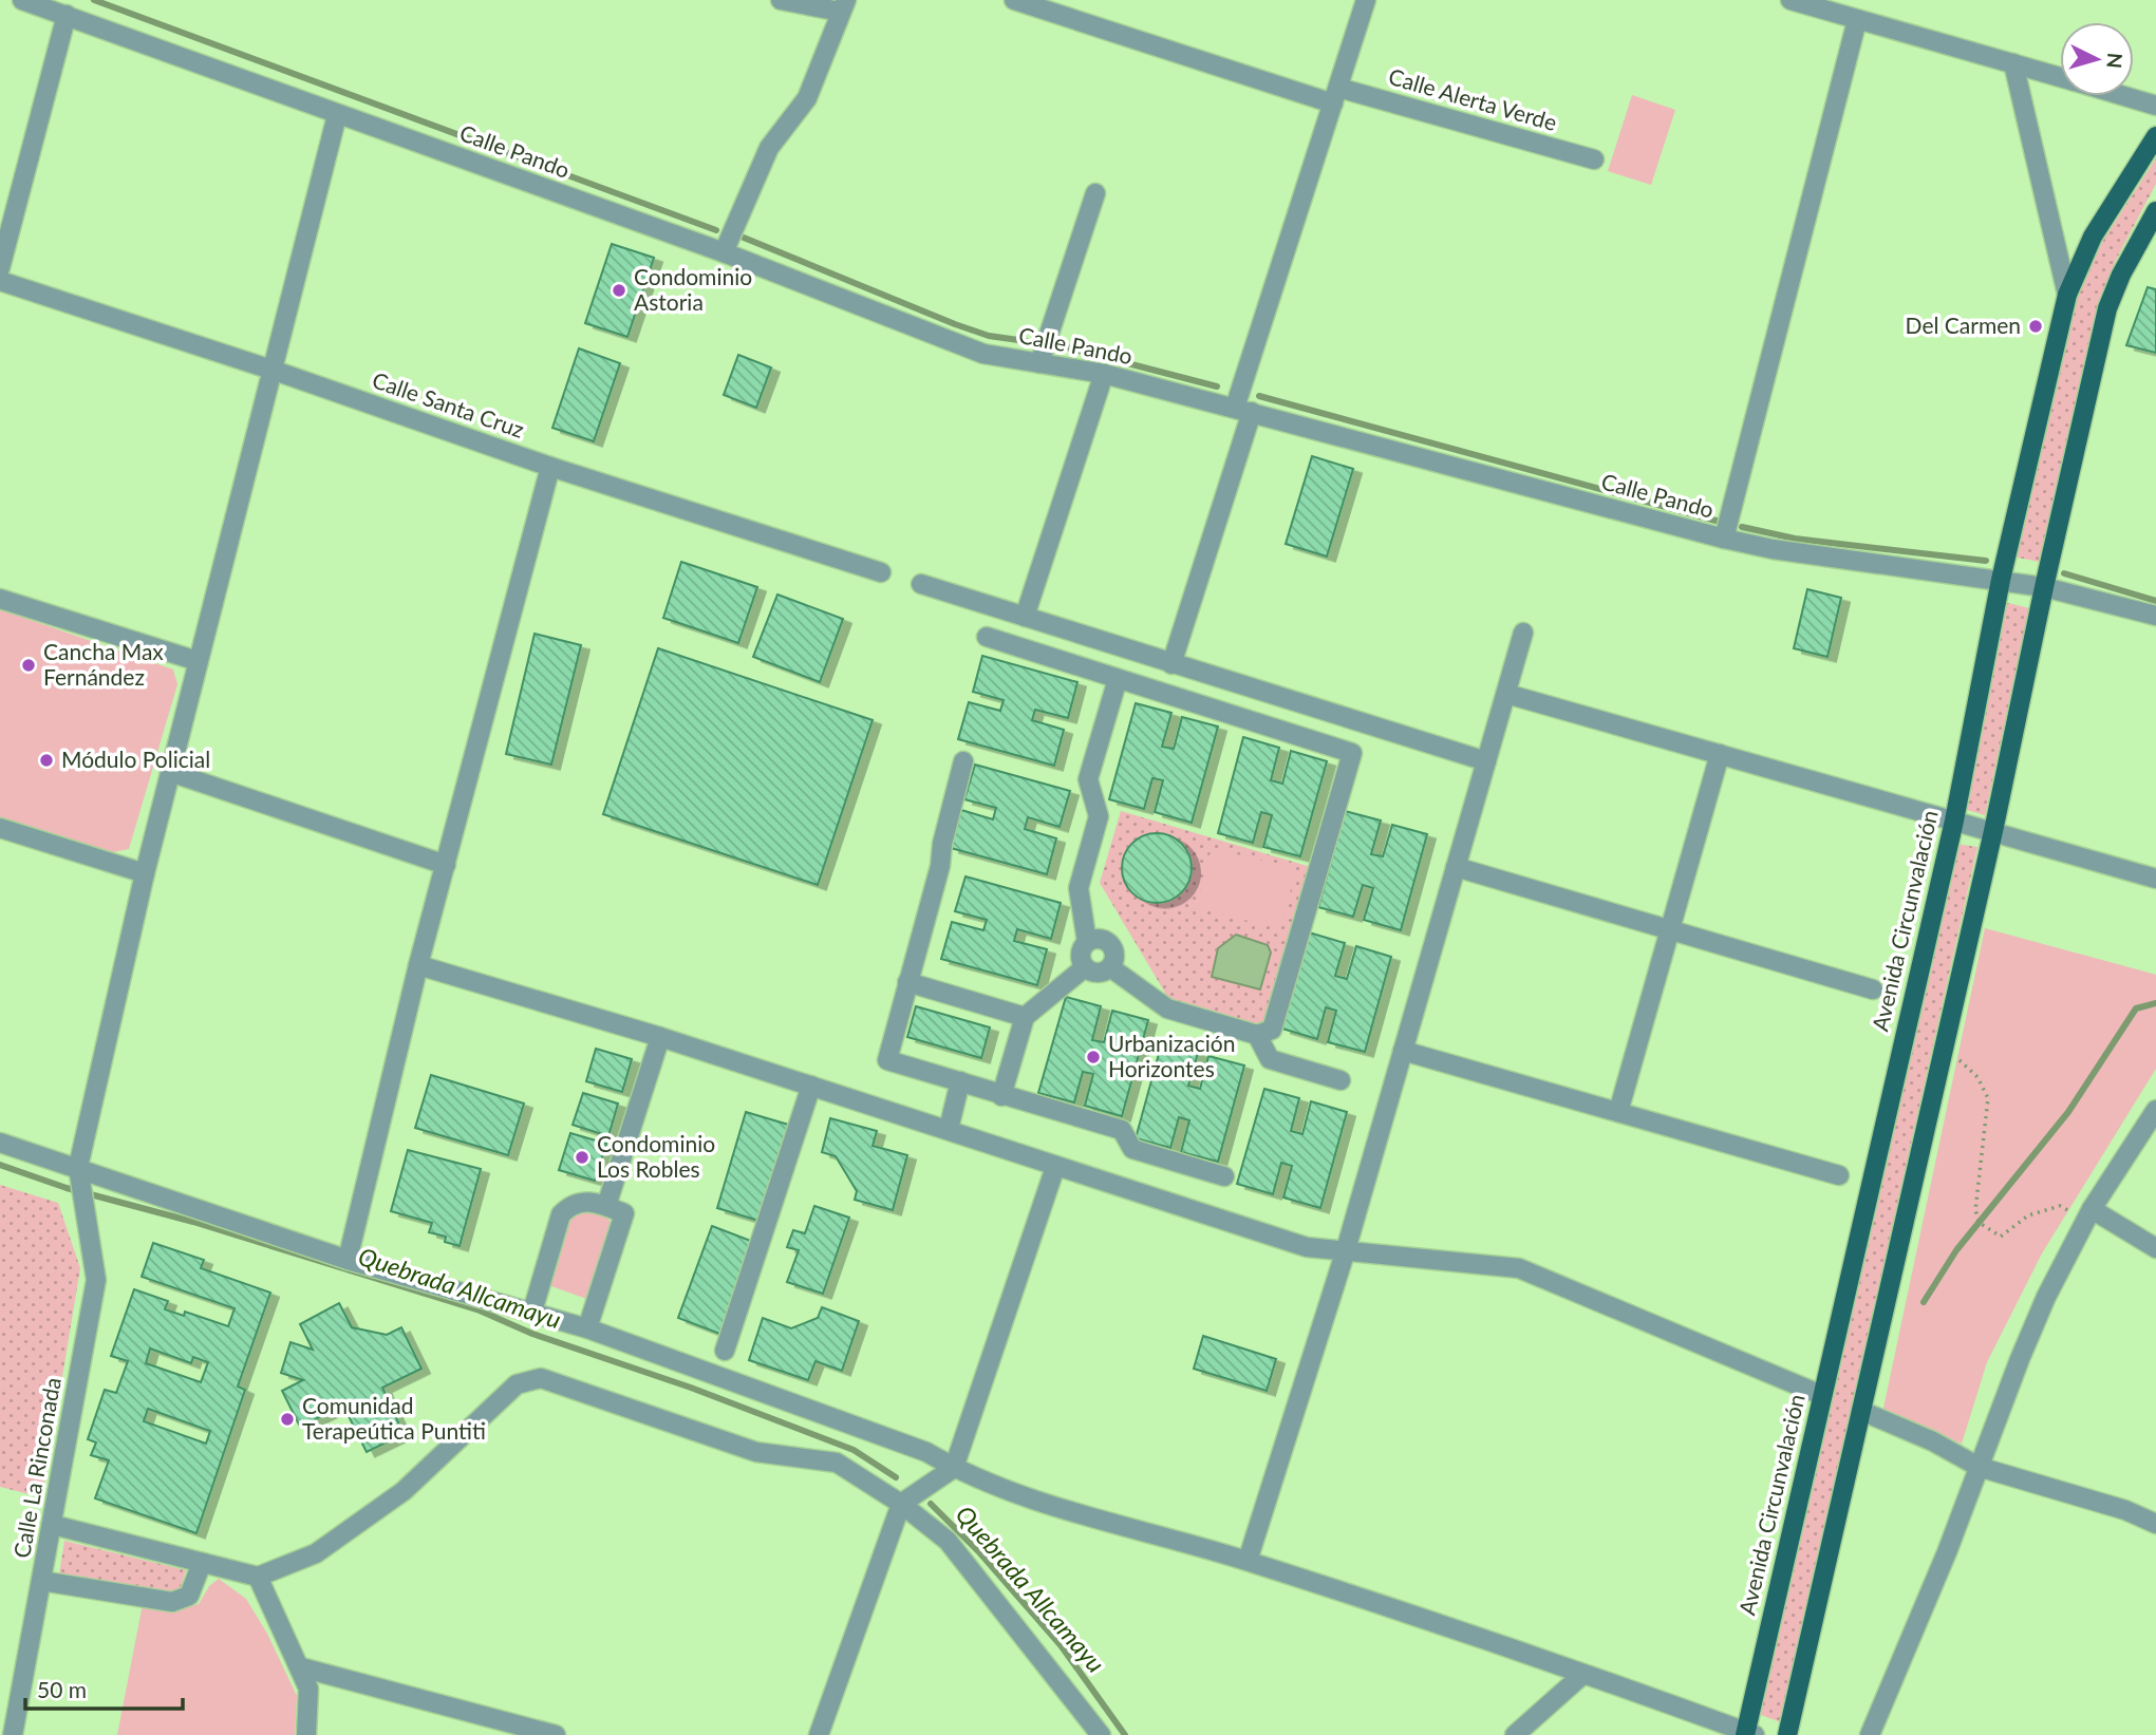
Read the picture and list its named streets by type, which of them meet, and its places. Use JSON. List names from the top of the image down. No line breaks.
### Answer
{"streets":{"main road":["Avenida Circunvalación"],"street":["Calle Alerta Verde","Calle Pando","Calle Santa Cruz","Calle La Rinconada"]},"crossings":[["Calle Pando","Avenida Circunvalación"],["Calle Pando","Calle La Rinconada"],["Calle Santa Cruz","Calle La Rinconada"]],"water":["Quebrada Allcamayu"],"places":["Condominio Astoria","Del Carmen","Cancha Max Fernández","Módulo Policial","Urbanización Horizontes","Condominio Los Robles","Comunidad Terapeútica Puntiti"],"scale_bar":"50 m","north":"right"}
